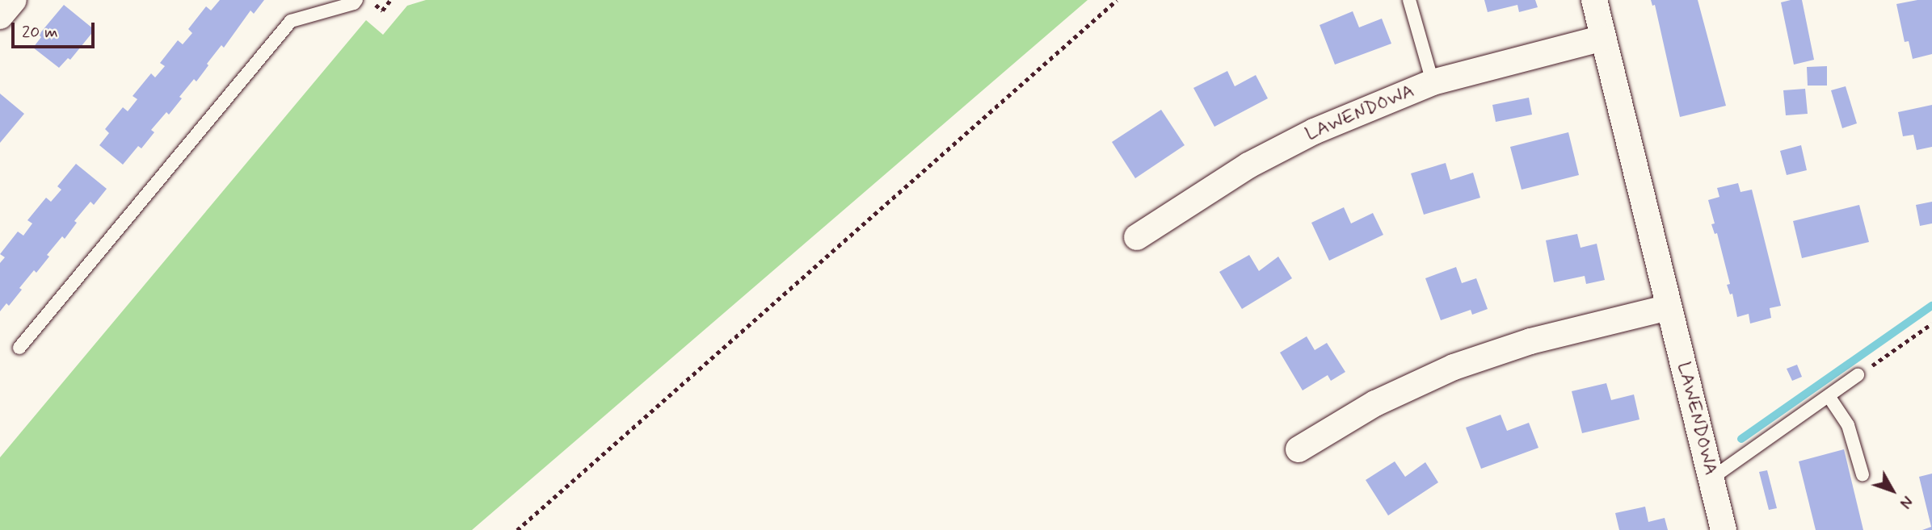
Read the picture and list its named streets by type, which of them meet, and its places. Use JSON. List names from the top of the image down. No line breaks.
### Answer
{"streets":{"street":["LAWENDOWA"]},"scale_bar":"20 m","north":"bottom right"}
